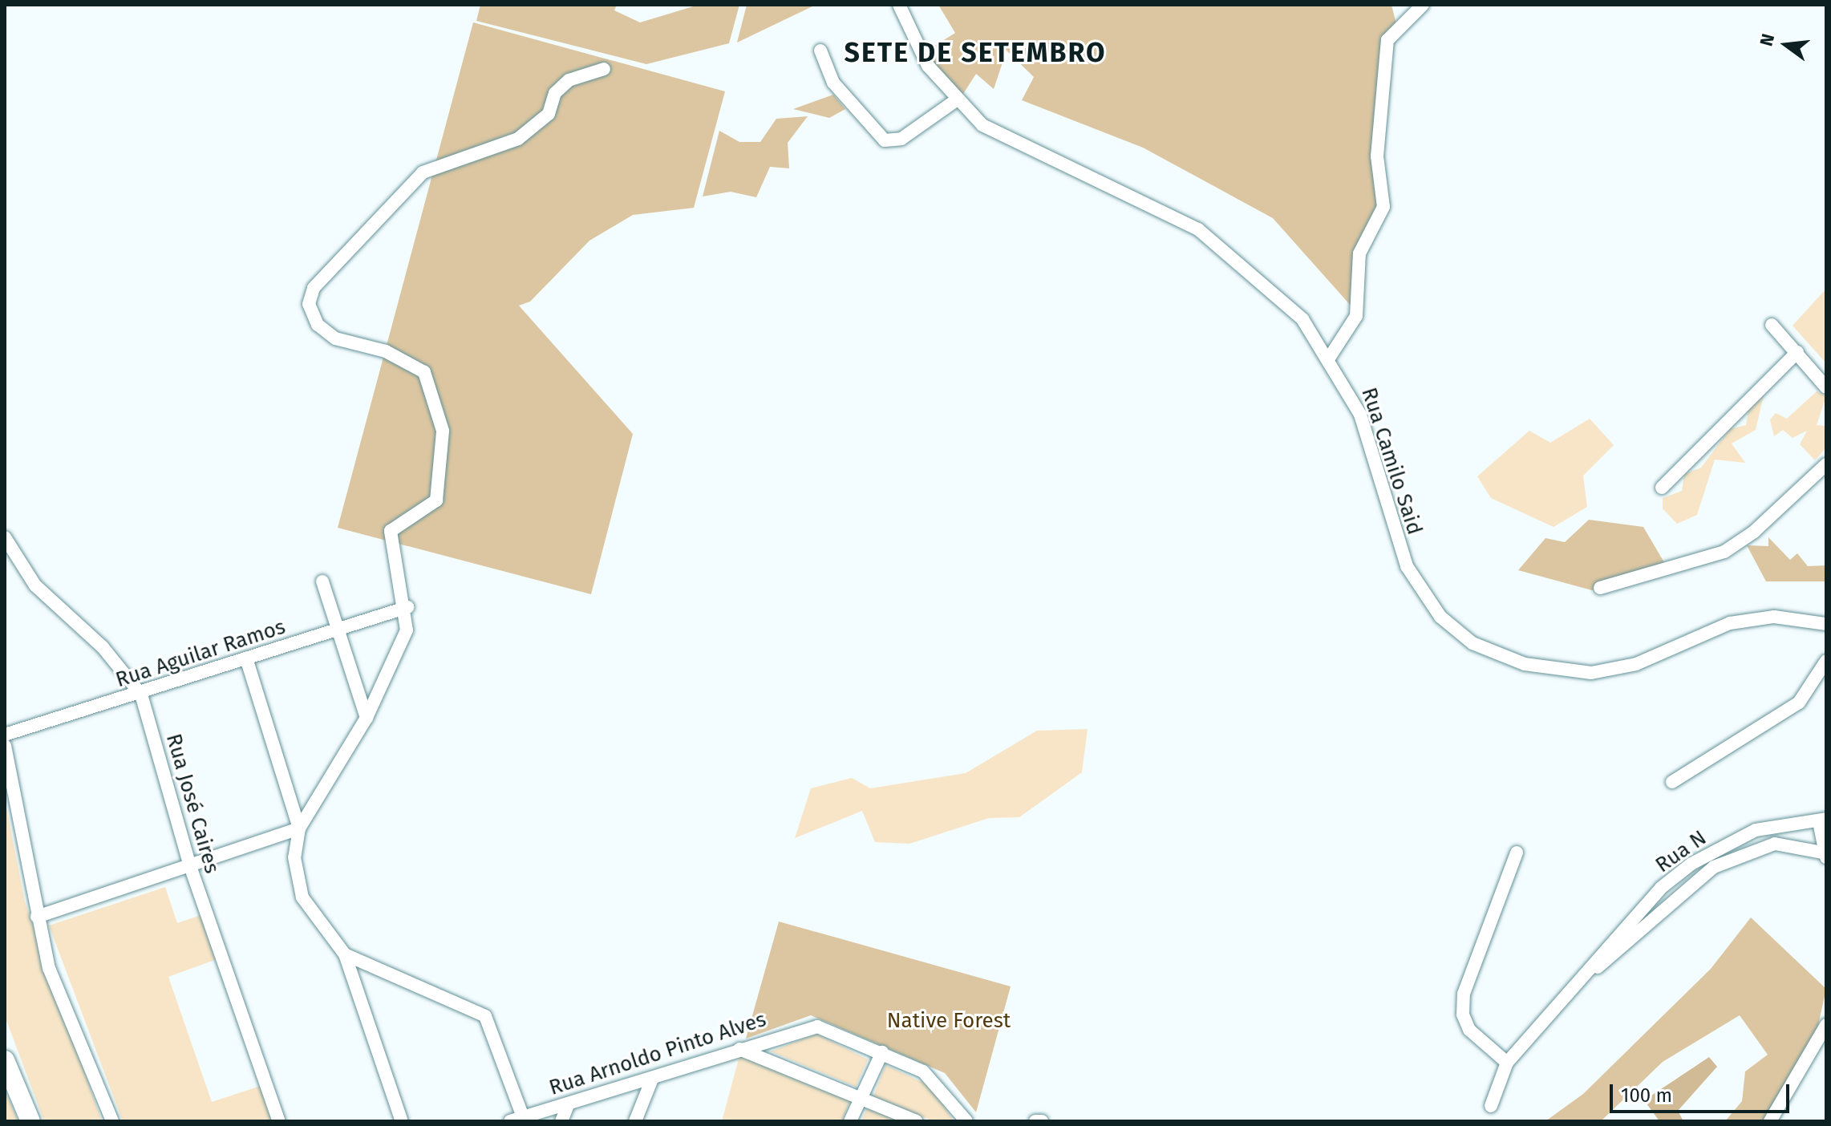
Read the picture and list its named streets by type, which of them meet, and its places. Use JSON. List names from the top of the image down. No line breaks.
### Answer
{"streets":{"street":["Rua Camilo Said","Rua Aguilar Ramos","Rua José Caires","Rua N","Rua Arnoldo Pinto Alves"]},"crossings":[["Rua Aguilar Ramos","Rua José Caires"]],"districts":["SETE DE SETEMBRO"],"parks":["Native Forest"],"scale_bar":"100 m","north":"left"}
